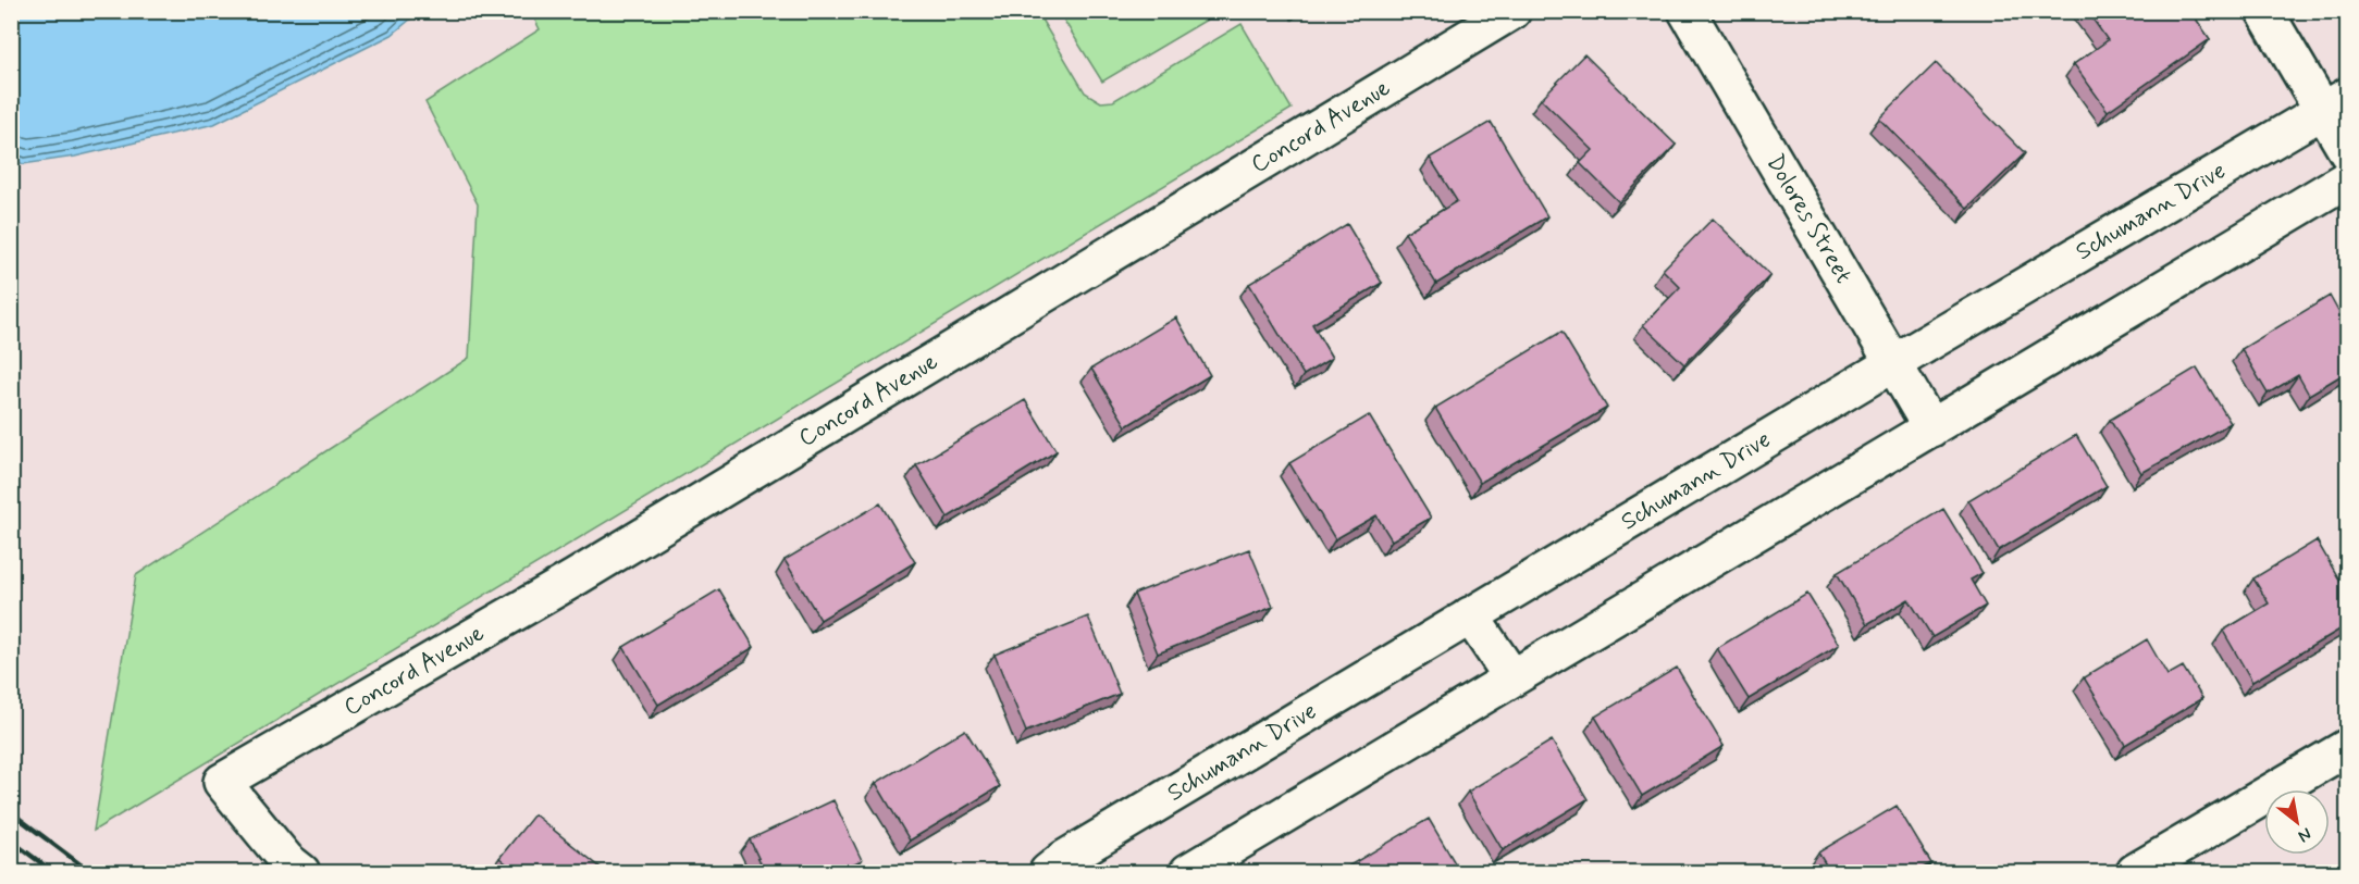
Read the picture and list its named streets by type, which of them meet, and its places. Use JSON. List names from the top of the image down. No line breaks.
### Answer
{"streets":{"street":["Concord Avenue","Schumann Drive","Dolores Street"]},"crossings":[["Schumann Drive","Dolores Street"]],"north":"bottom right"}
